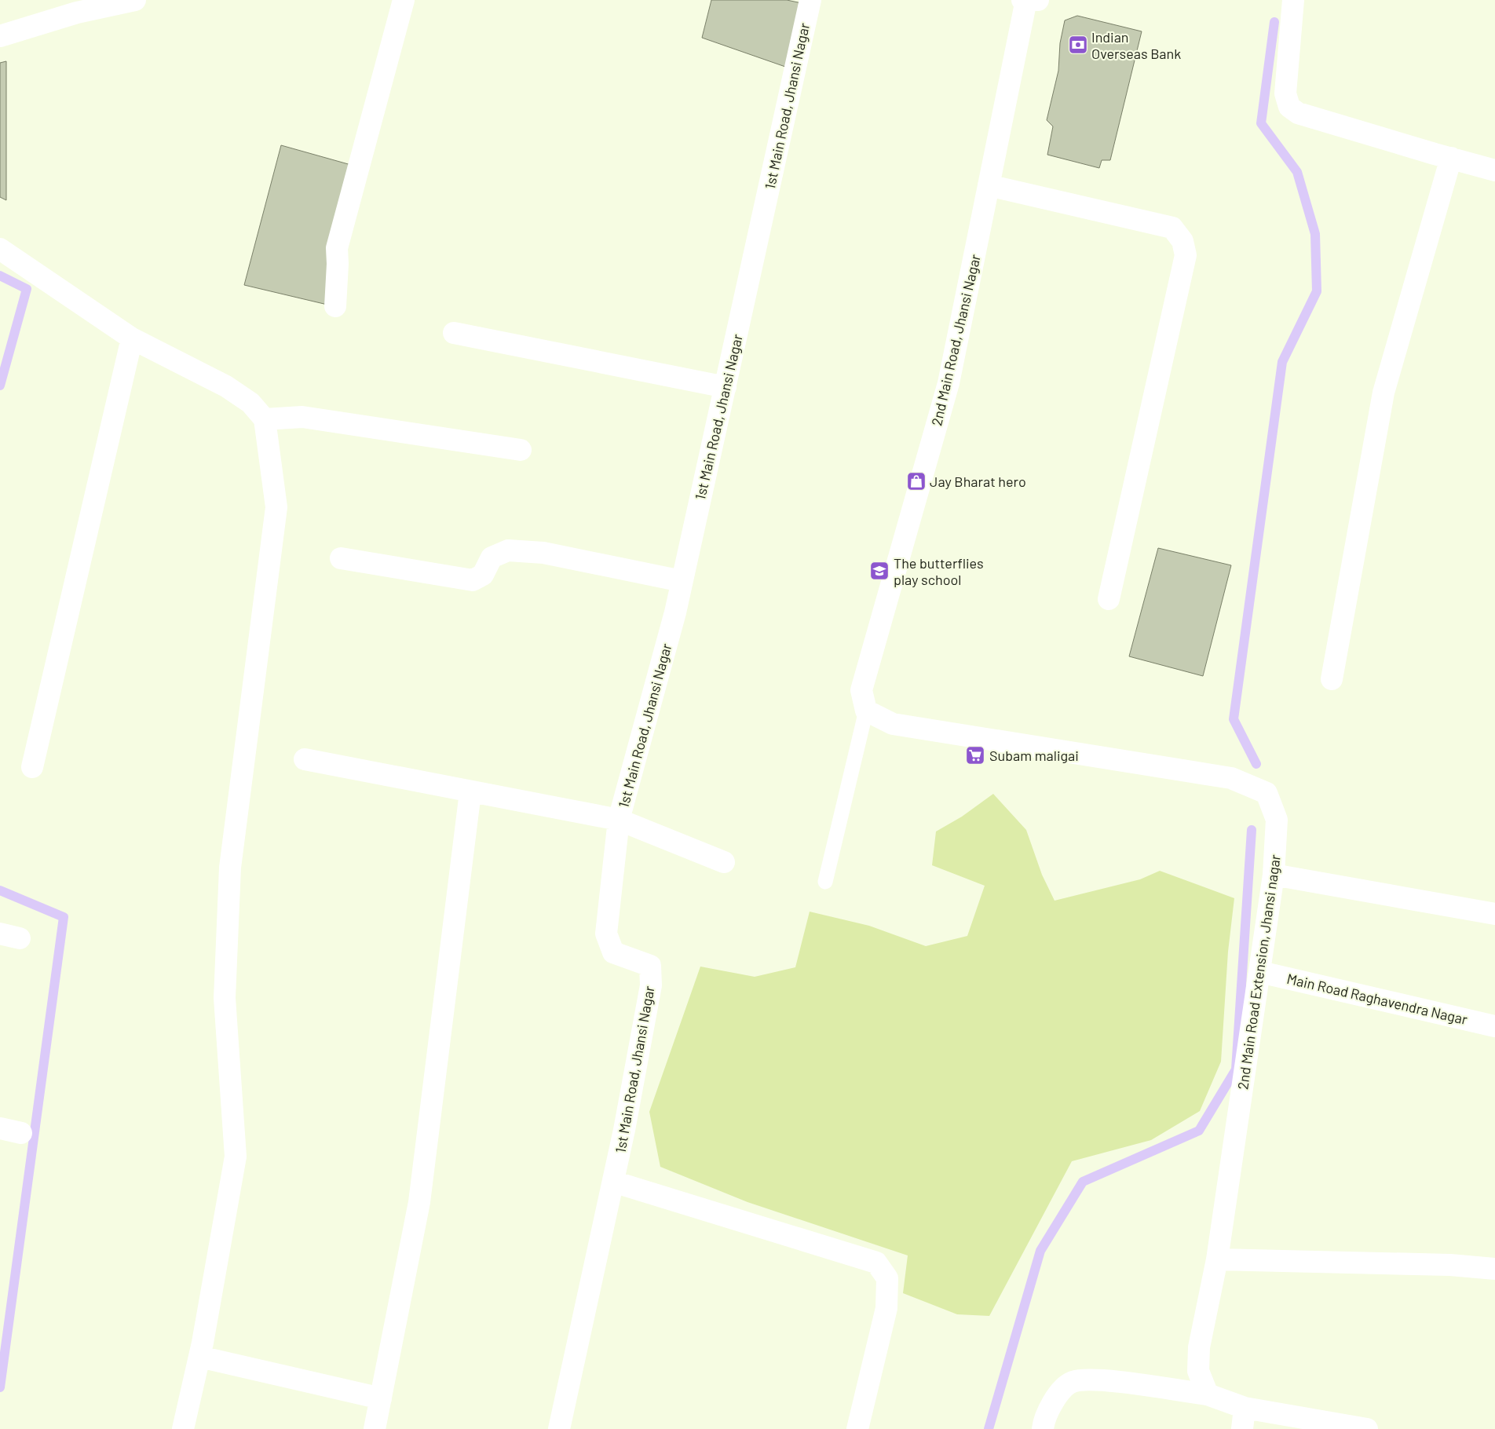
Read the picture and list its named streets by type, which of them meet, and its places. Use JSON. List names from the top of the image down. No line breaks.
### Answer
{"streets":{"street":["1st Main Road, Jhansi Nagar","2nd Main Road, Jhansi Nagar","2nd Main Road Extension, Jhansi nagar","Main Road Raghavendra Nagar"]},"crossings":[["2nd Main Road, Jhansi Nagar","2nd Main Road Extension, Jhansi nagar"],["2nd Main Road Extension, Jhansi nagar","Main Road Raghavendra Nagar"]],"places":{"bank":["Indian Overseas Bank"],"shop":["Jay Bharat hero"],"school or university":["The butterflies play school"],"supermarket":["Subam maligai"]}}
